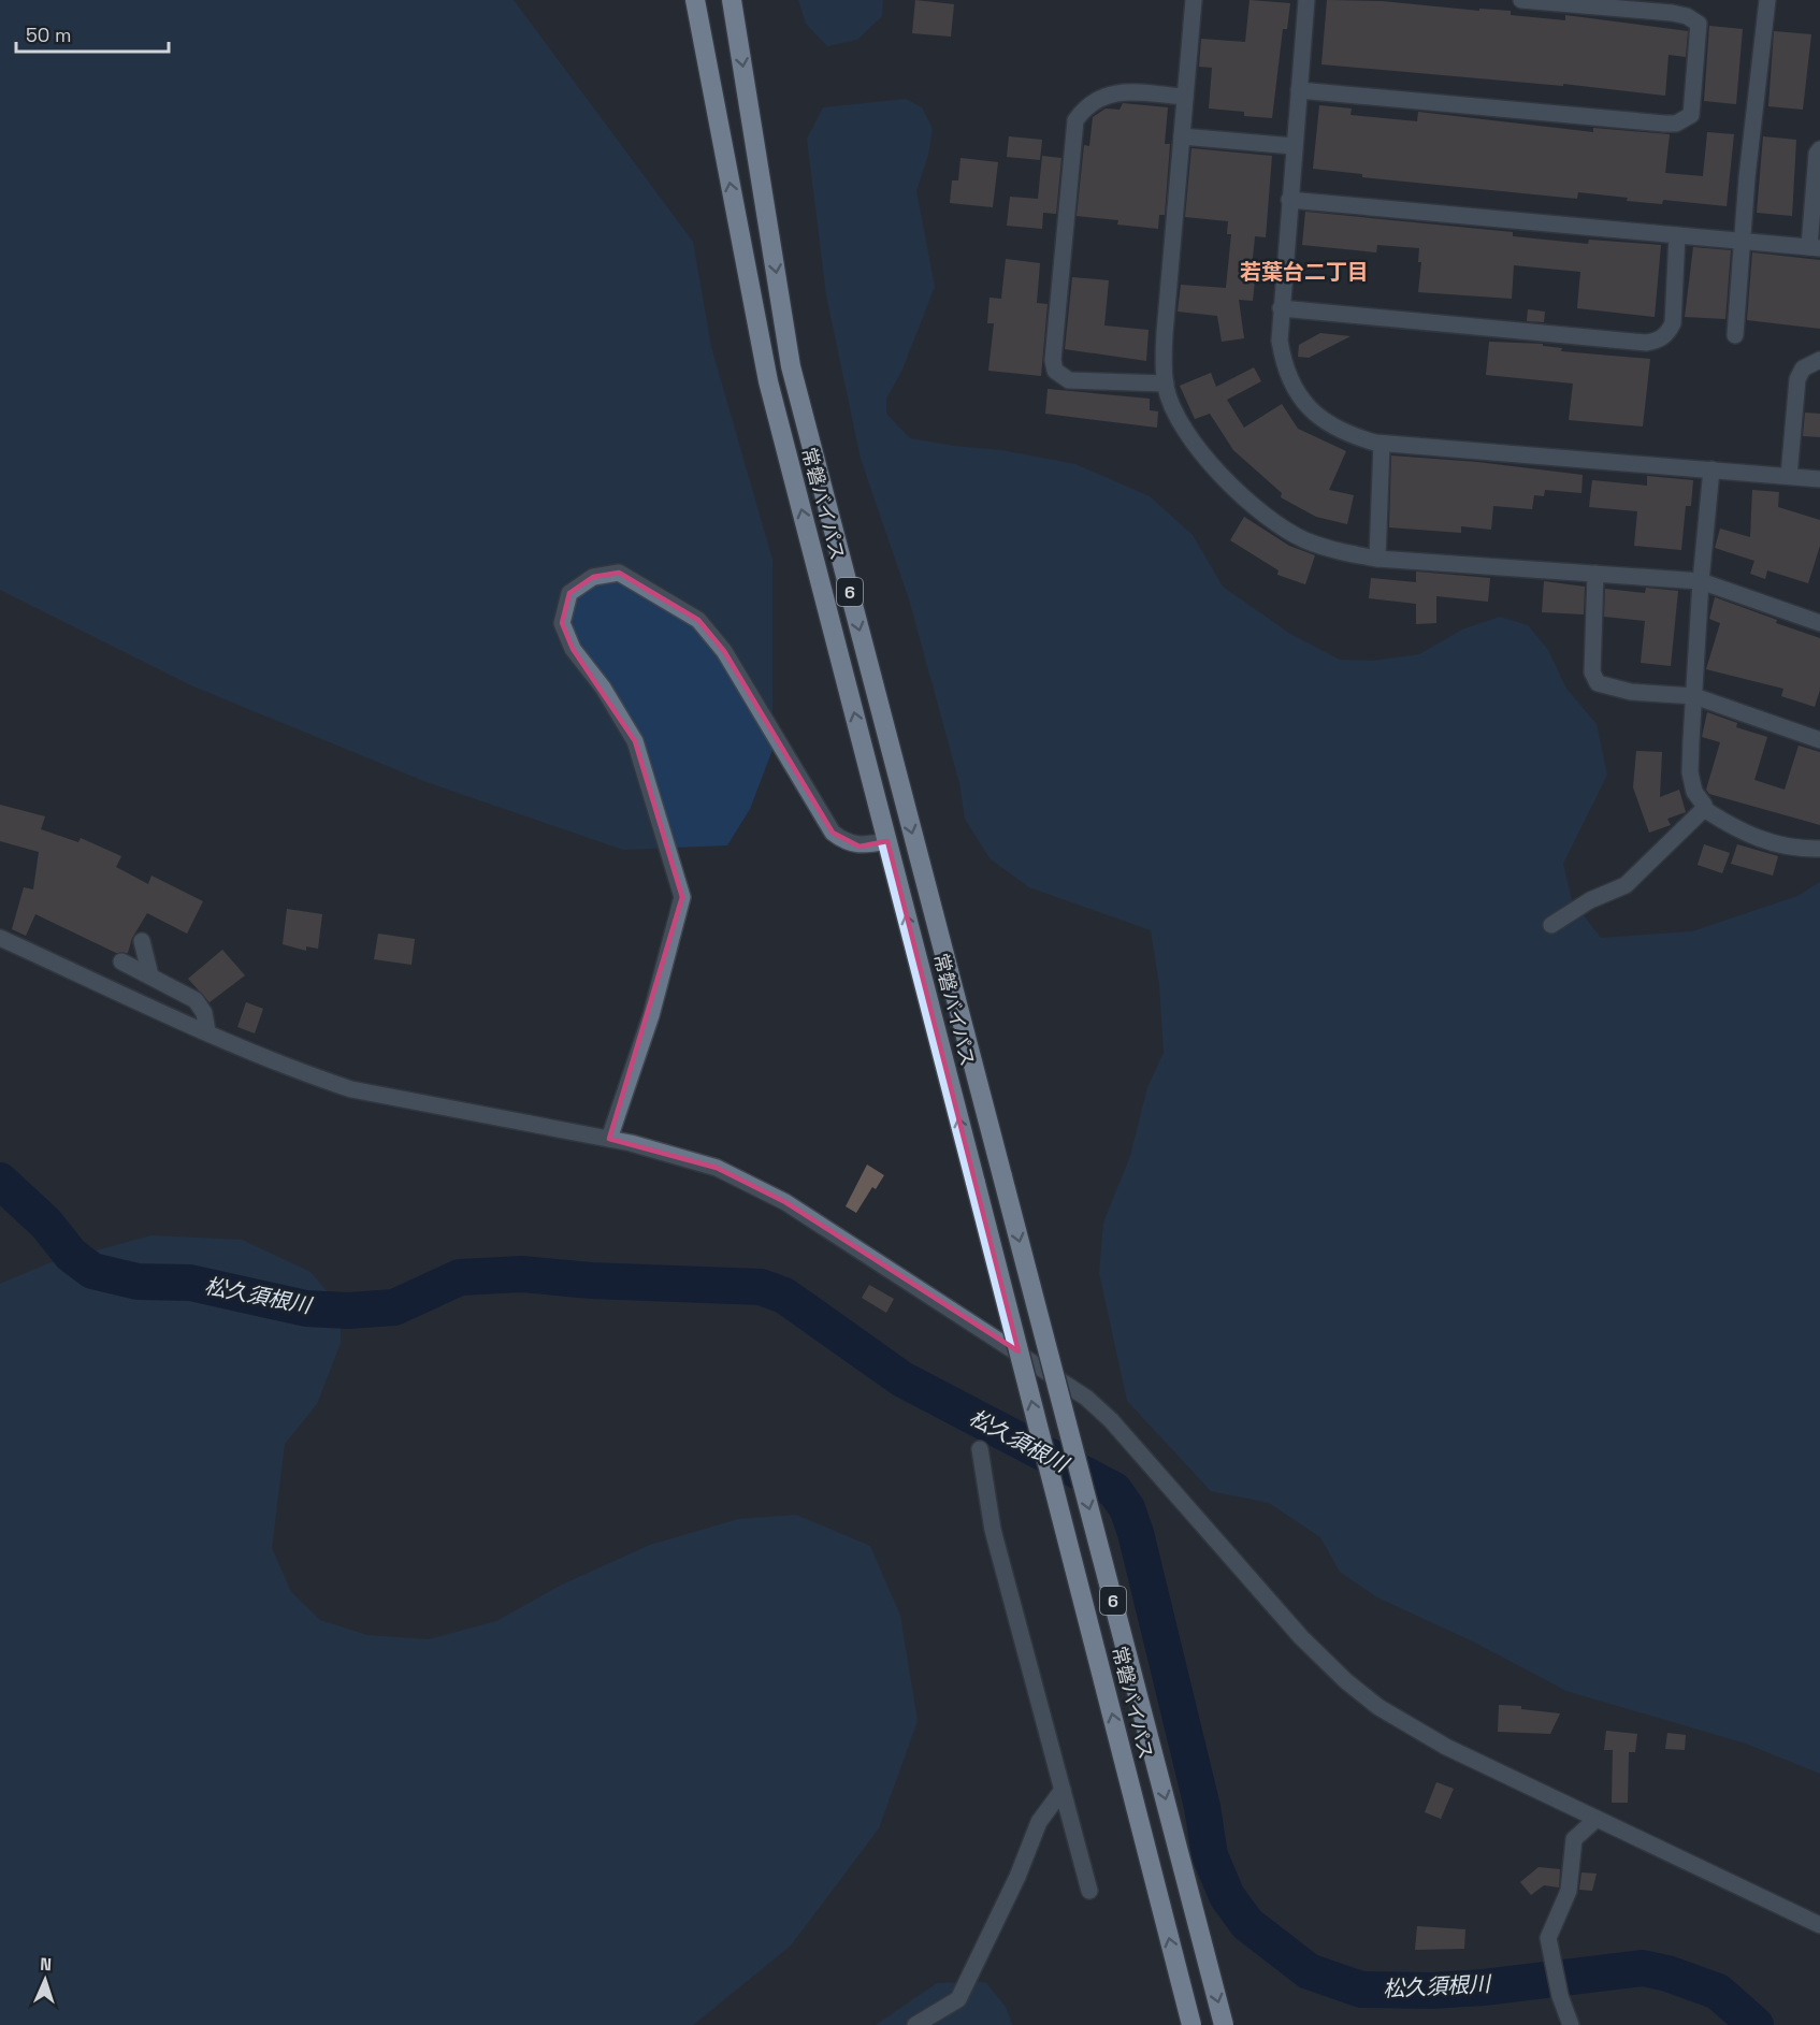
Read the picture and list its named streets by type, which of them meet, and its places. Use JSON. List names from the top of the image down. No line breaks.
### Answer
{"streets":{"highway":["常磐バイパス","6"]},"districts":["若葉台二丁目"],"water":["松久須根川"],"scale_bar":"50 m","north":"top"}
